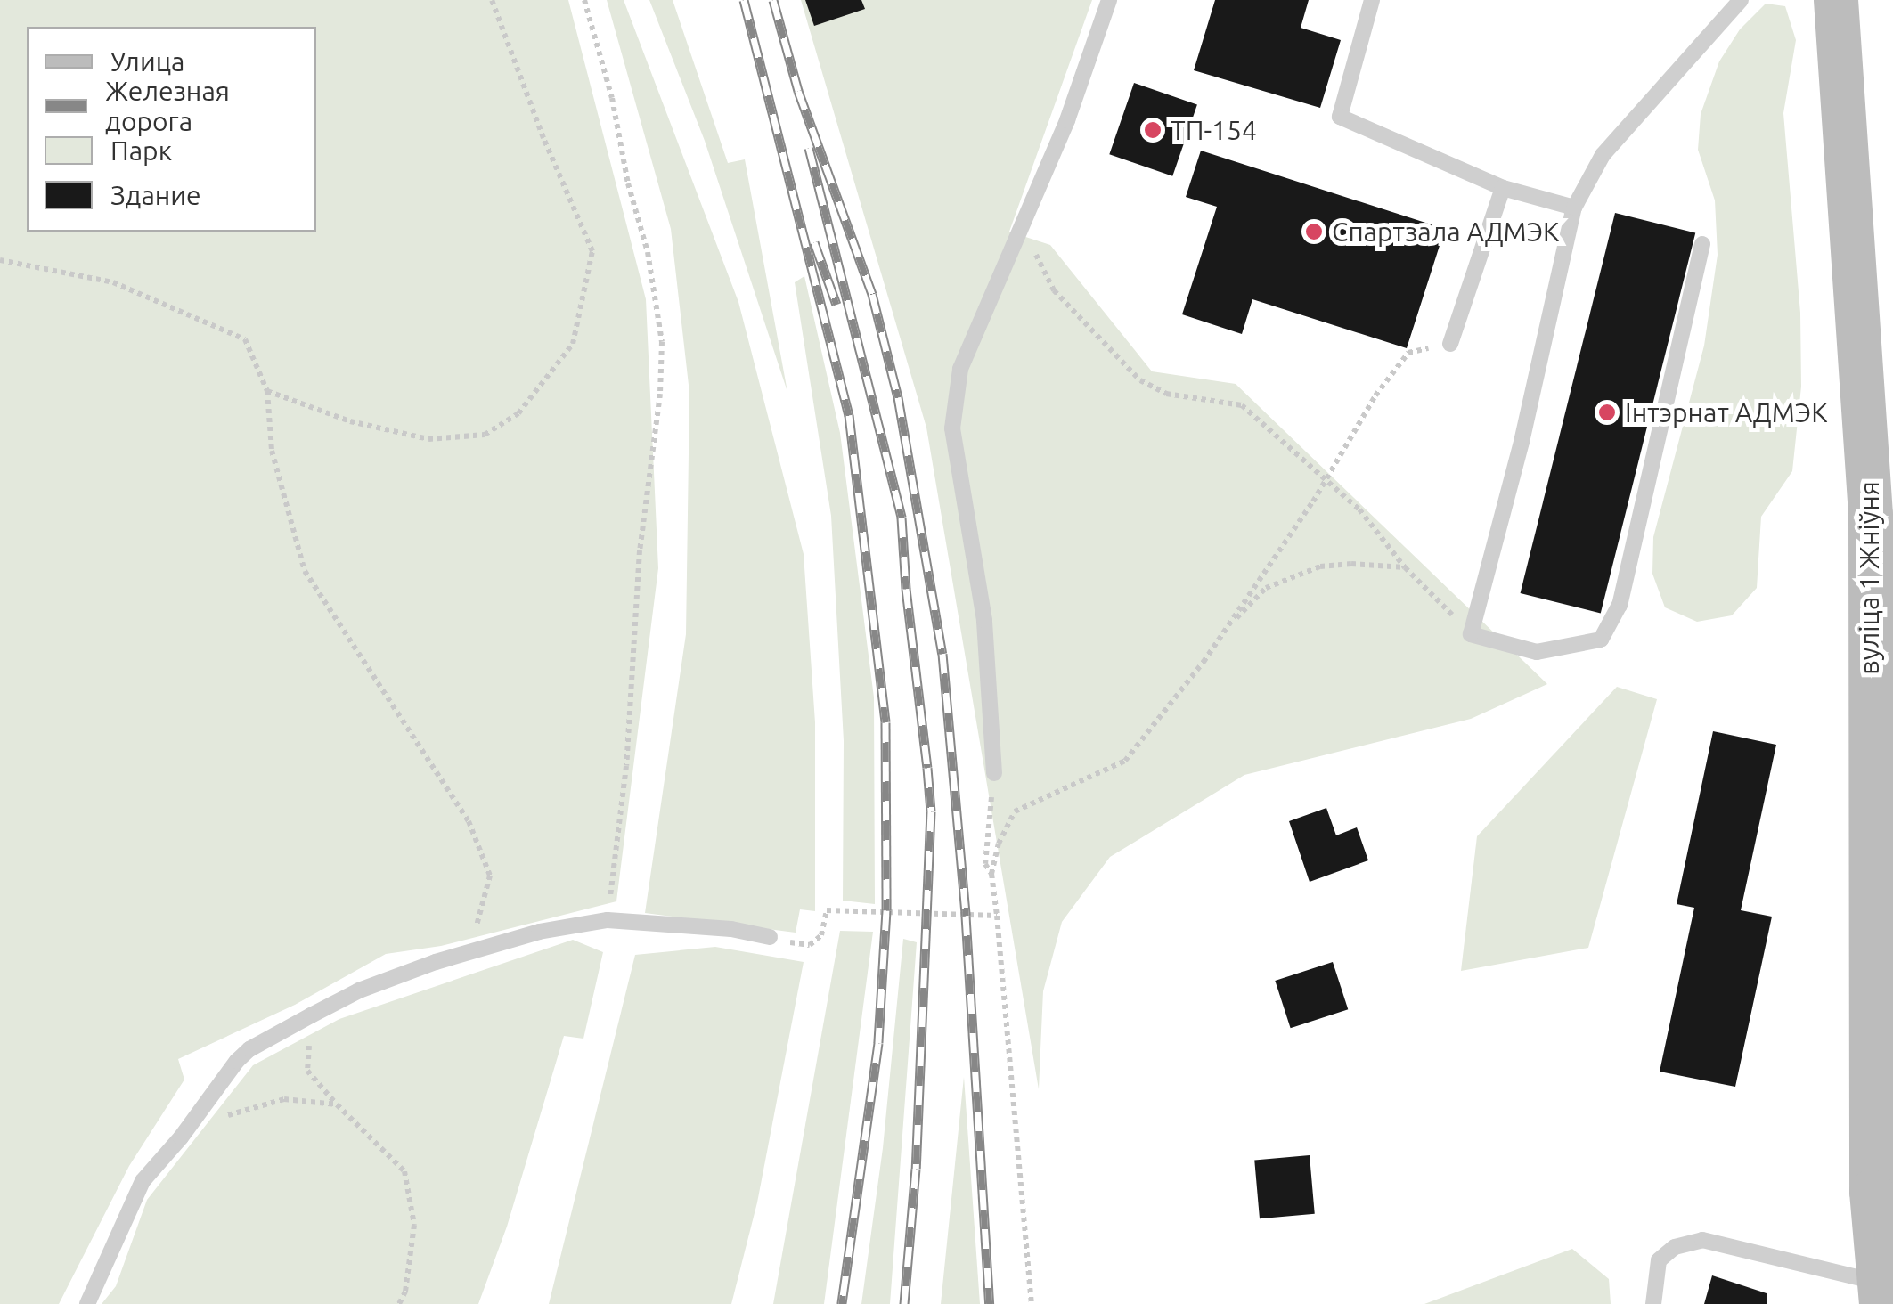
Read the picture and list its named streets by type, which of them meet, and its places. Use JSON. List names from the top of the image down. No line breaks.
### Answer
{"streets":{"main road":["вуліца 1 Жніўня"]},"places":["ТП-154","Спартзала АДМЭК","Інтэрнат АДМЭК"],"legend":["Улица","Железная дорога","Парк","Здание"]}
